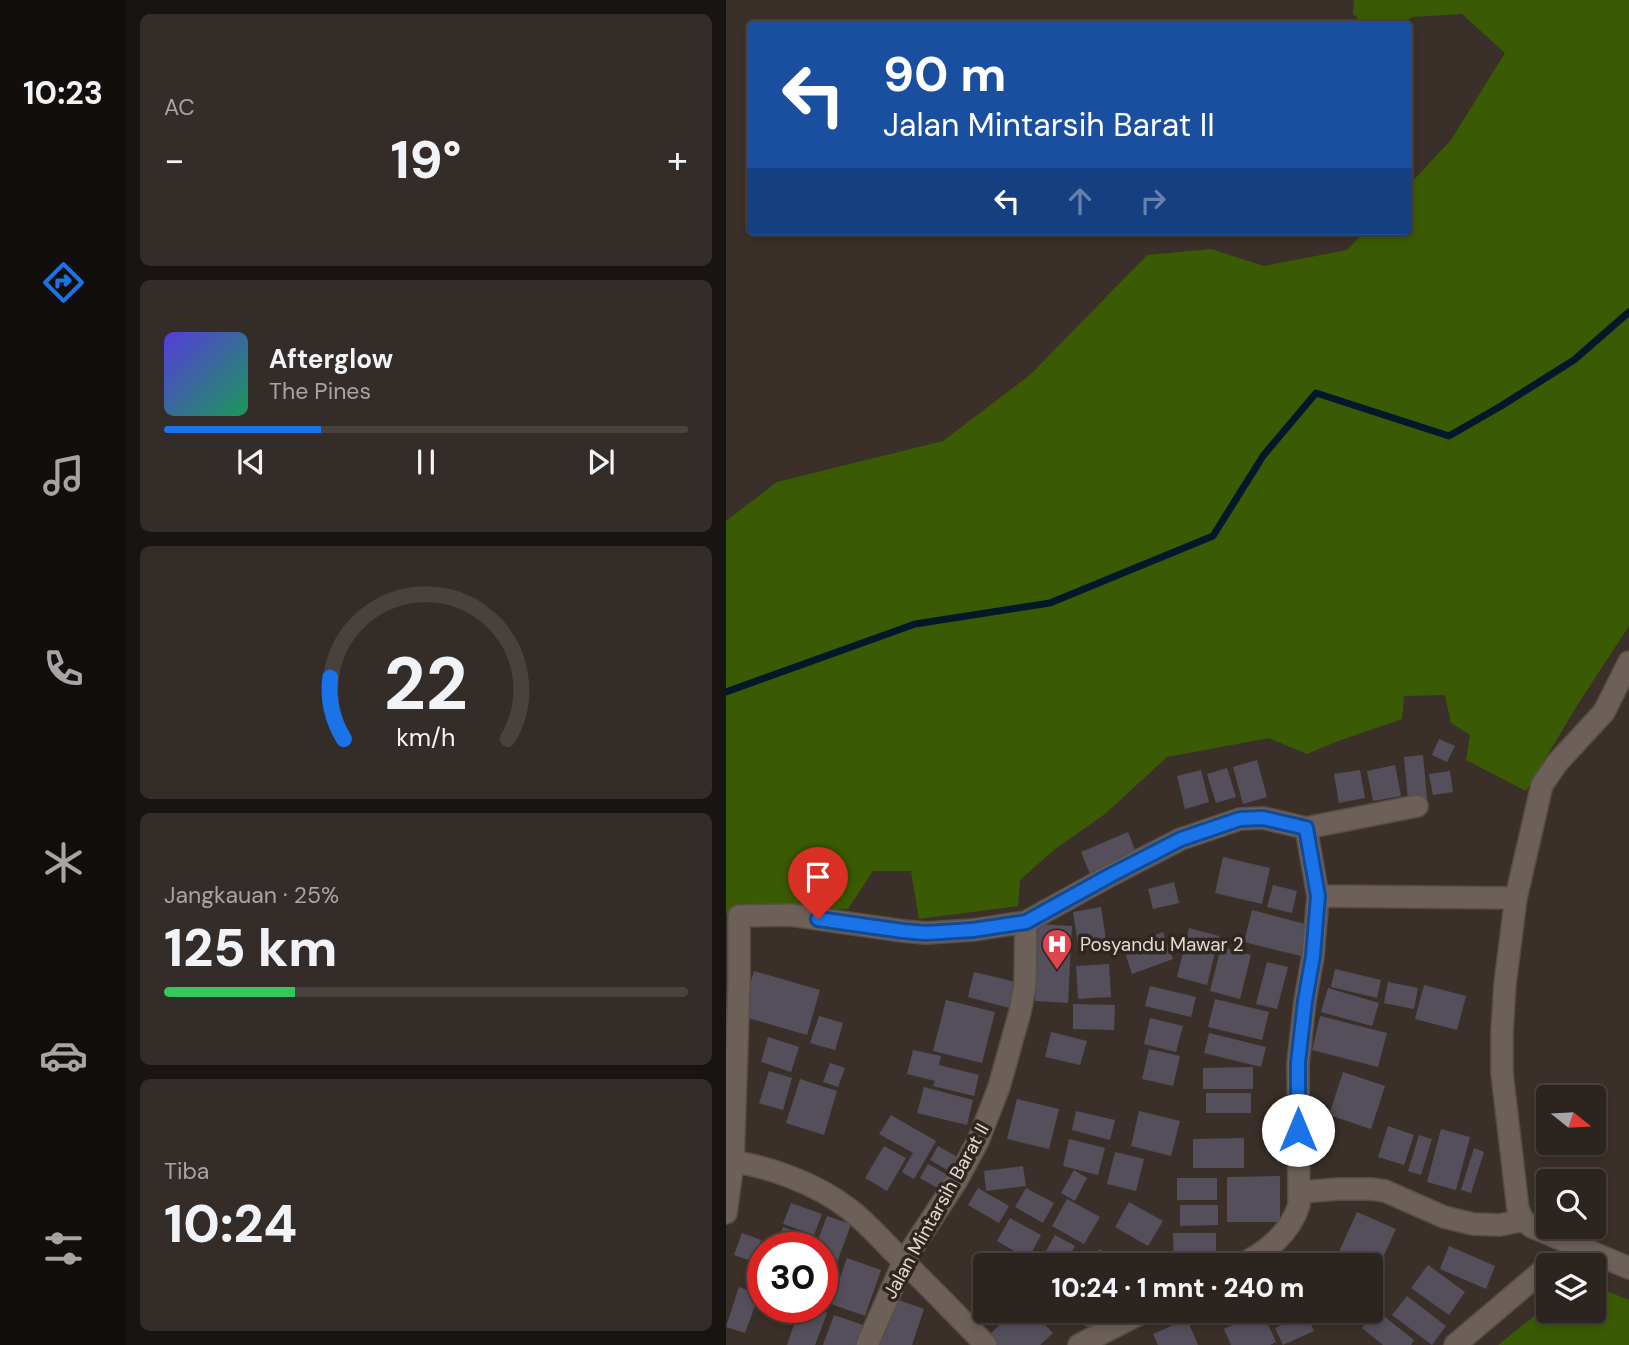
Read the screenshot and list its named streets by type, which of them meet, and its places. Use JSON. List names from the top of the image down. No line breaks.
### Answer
{"streets":{"street":["Jalan Mintarsih Barat II"]},"places":{"hospital":["Posyandu Mawar 2"]},"north":"right","page":{"tabs":"10:23","tile":["AC",["Jangkauan · 25%","125 km"],["Tiba","10:24"]],"turn":["90 m","Jalan Mintarsih Barat II"],"heat":["−","19°","+"],"song":["Afterglow","The Pines"],"limit":"30","trip":"10:24 · 1 mnt · 240 m","gauge":["22","km/h"]}}
